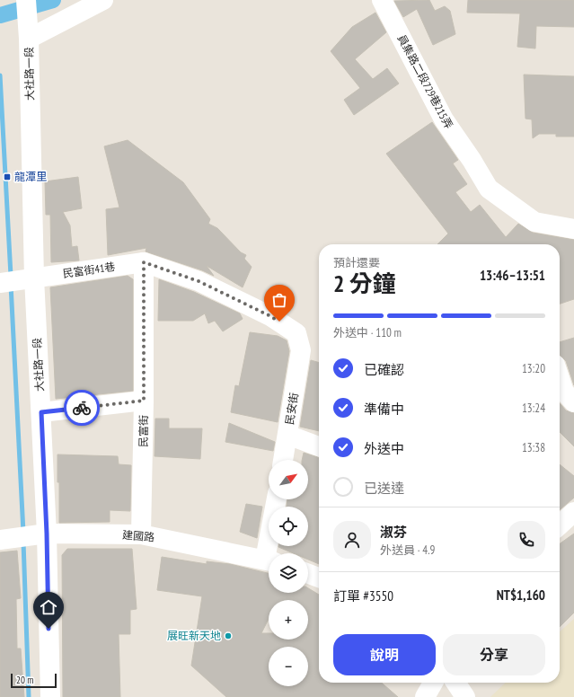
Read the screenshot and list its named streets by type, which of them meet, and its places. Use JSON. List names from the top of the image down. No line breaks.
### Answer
{"streets":{"street":["大社路一段","員集路二段729巷215弄","民富街41巷","民安街","民富街","建國路"]},"crossings":[["大社路一段","民富街41巷"],["大社路一段","建國路"],["民富街41巷","民安街"],["民富街41巷","民富街"],["民安街","民富街"],["民富街","建國路"]],"places":{"transit":["龍潭里"],"other":["展旺新天地"]},"scale_bar":"20 m","north":"top right","page":{"heading":["2 分鐘","預計還要","13:46–13:51"],"panel":["淑芬","外送員 · 4.9","訂單 #3550","NT$1,160"],"bar":"外送中 · 110 m","list":[["已確認","13:20"],["準備中","13:24"],["外送中","13:38"],"已送達"],"map_buttons":["+","−"],"buttons":["說明","分享"],"scale":"20 m"}}
